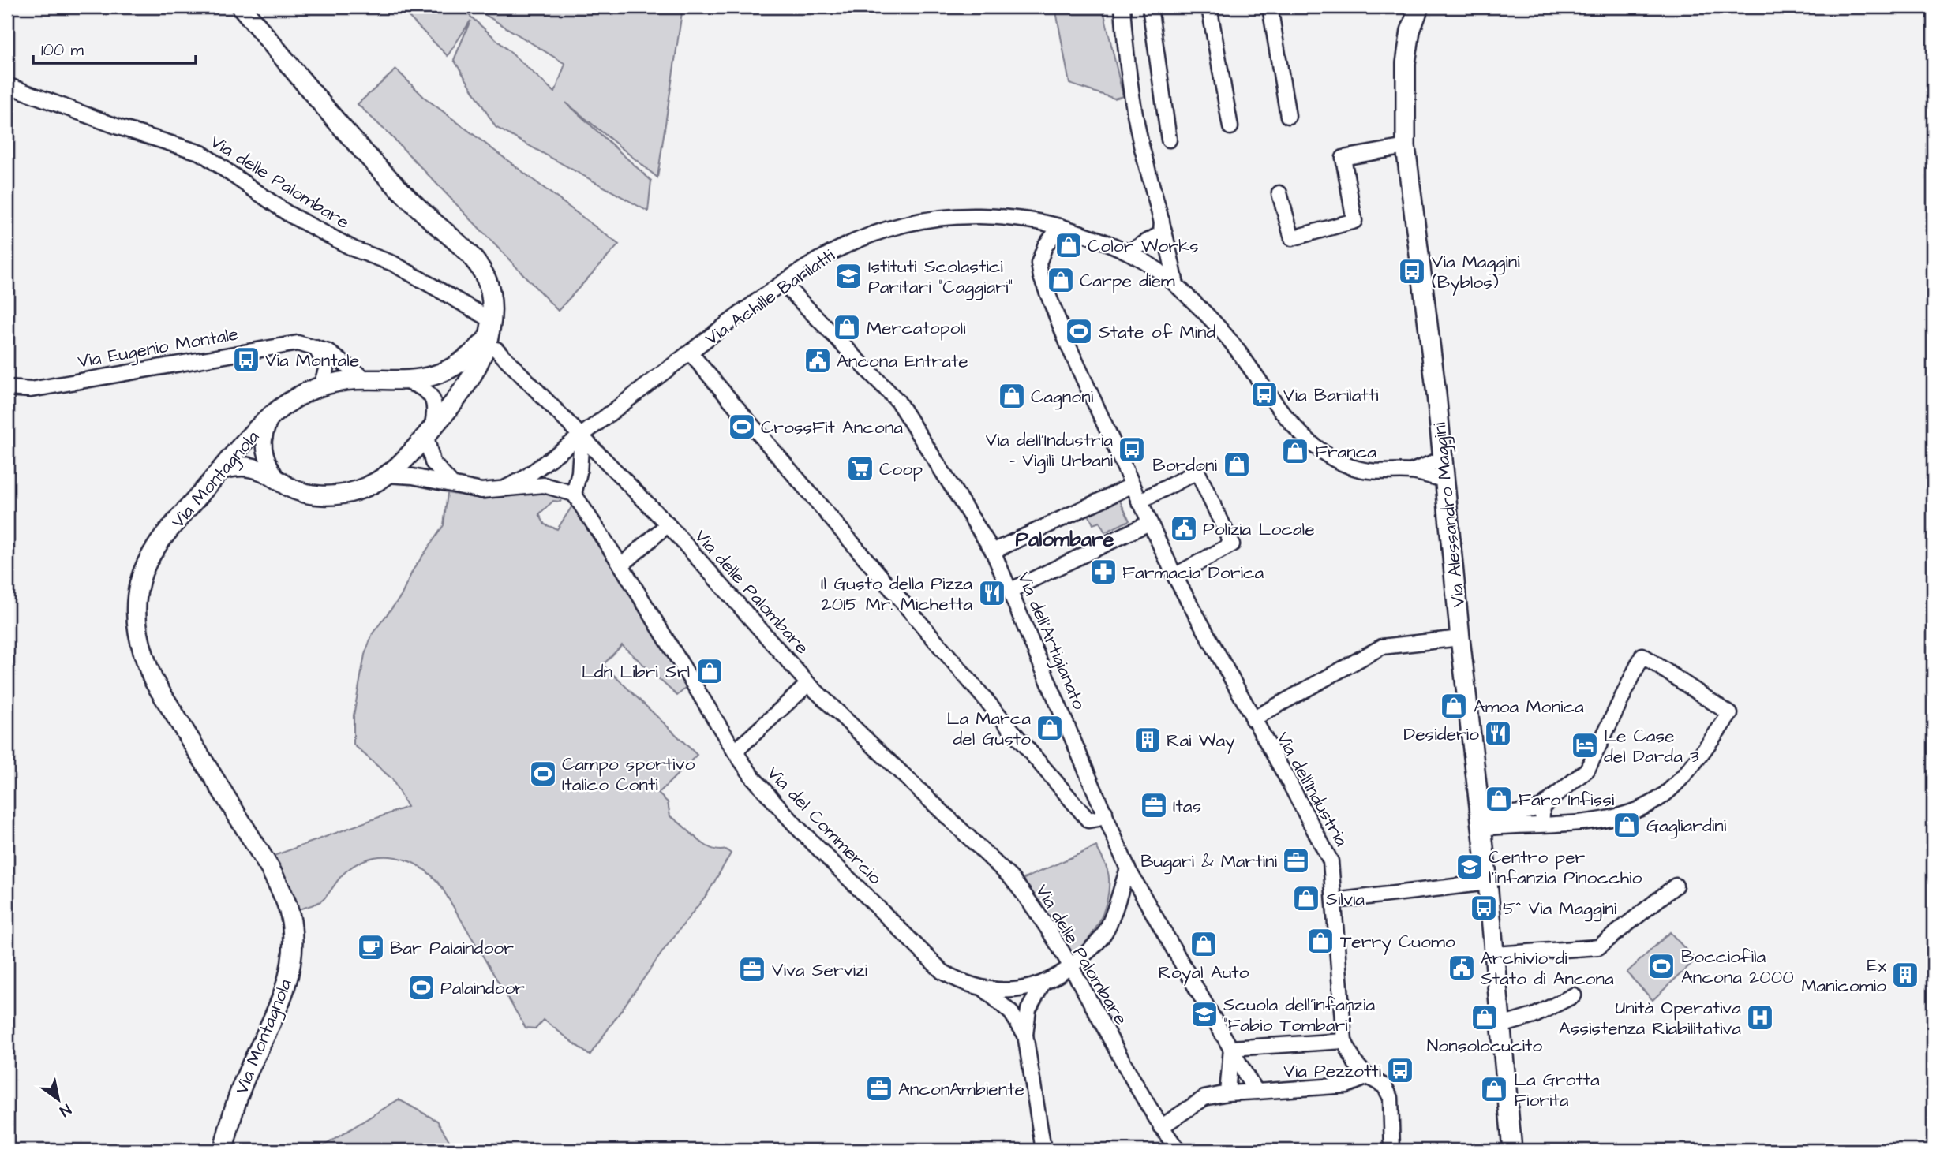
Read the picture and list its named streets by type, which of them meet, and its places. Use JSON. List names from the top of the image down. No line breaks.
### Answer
{"streets":{"main road":["Via Montagnola","Via Alessandro Maggini"],"street":["Via delle Palombare","Via Achille Barilatti","Via Eugenio Montale","Via dell'Artigianato","Via dell'Industria","Via del Commercio"]},"crossings":[["Via delle Palombare","Via Achille Barilatti"],["Via delle Palombare","Via Montagnola"],["Via delle Palombare","Via del Commercio"],["Via Achille Barilatti","Via Eugenio Montale"],["Via Achille Barilatti","Via Montagnola"],["Via Achille Barilatti","Via Alessandro Maggini"],["Via Achille Barilatti","Via dell'Artigianato"],["Via Achille Barilatti","Via dell'Industria"],["Via Achille Barilatti","Via del Commercio"],["Via Eugenio Montale","Via Montagnola"],["Via dell'Artigianato","Via del Commercio"]],"districts":["Palombare"],"places":{"shop":["Color Works","Carpe diem","Mercatopoli","Cagnoni","Franca","Bordoni","Ldn Libri Srl","Amoa Monica","La Marca del Gusto","Faro Infissi","Gagliardini","Silvia","Terry Cuomo","Royal Auto","Nonsolocucito","La Grotta Fiorita"],"bus stop":["Via Maggini (Byblos)","Via Montale","Via Barilatti","Via dell'Industria - Vigili Urbani","5^ Via Maggini","Via Pezzotti"],"school or university":["Istituti Scolastici Paritari \"Caggiari\"","Centro per l'infanzia Pinocchio","Scuola dell'infanzia \"Fabio Tombari\""],"sports":["State of Mind","CrossFit Ancona","Campo sportivo Italico Conti","Bocciofila Ancona 2000","Palaindoor"],"public building":["Ancona Entrate","Polizia Locale","Archivio di Stato di Ancona"],"supermarket":["Coop"],"pharmacy":["Farmacia Dorica"],"restaurant":["Il Gusto della Pizza 2015 Mr. Michetta","Desiderio"],"building":["Rai Way","Ex Manicomio"],"hotel":["Le Case del Darda 3"],"office":["Itas","Bugari & Martini","Viva Servizi","AnconAmbiente"],"cafe":["Bar Palaindoor"],"hospital":["Unità Operativa Assistenza Riabilitativa"]},"scale_bar":"100 m","north":"bottom right"}
